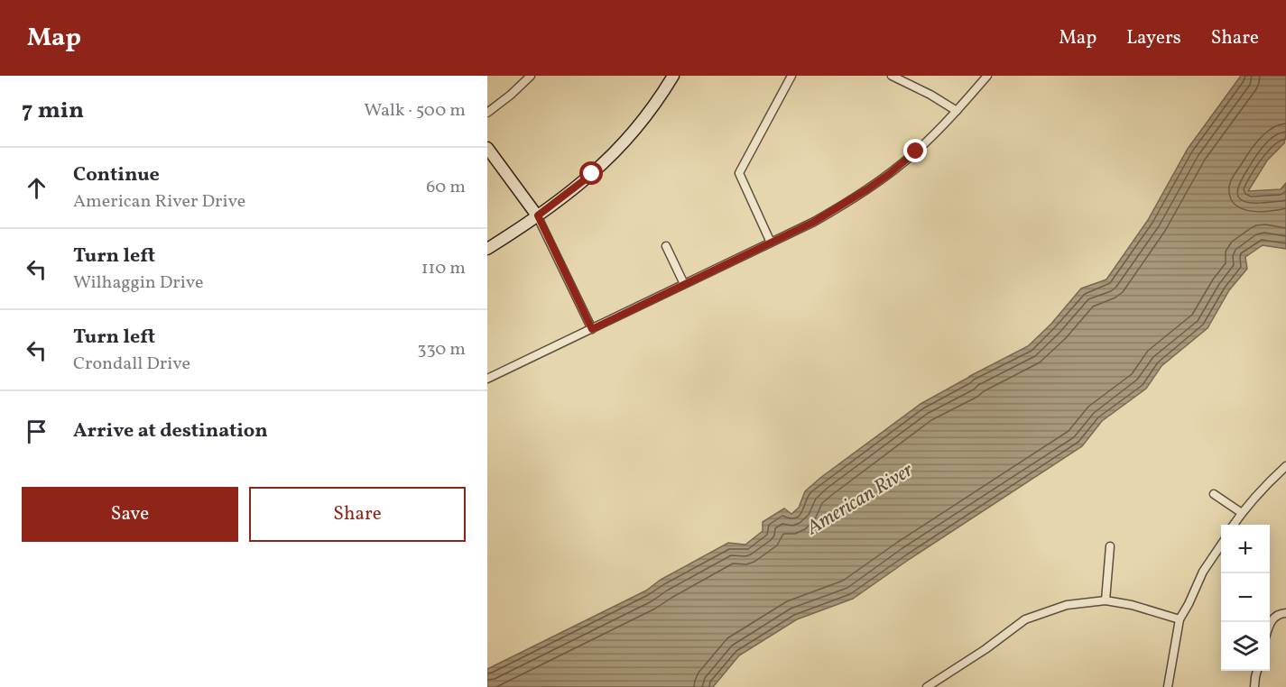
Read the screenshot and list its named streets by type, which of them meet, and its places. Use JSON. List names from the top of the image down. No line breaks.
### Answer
{"water":["American River"],"page":{"header":"Map","nav":["Map","Layers","Share"],"heading":["7 min","Walk · 500 m"],"list":[["Continue","American River Drive","60 m"],["Turn left","Wilhaggin Drive","110 m"],["Turn left","Crondall Drive","330 m"],"Arrive at destination"],"buttons":["Save","Share"],"map_buttons":["+","−"]}}
